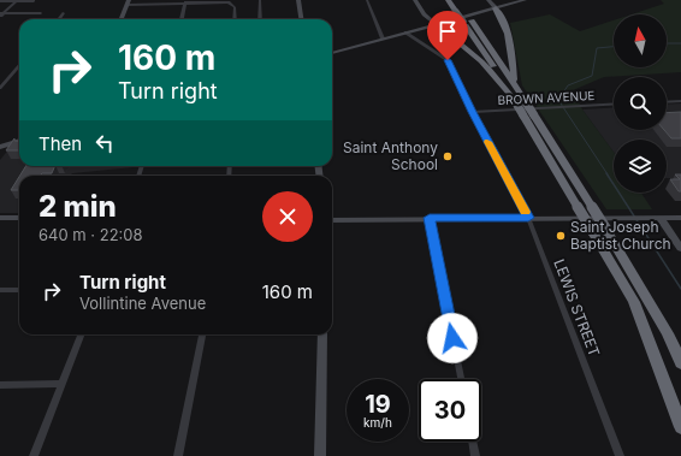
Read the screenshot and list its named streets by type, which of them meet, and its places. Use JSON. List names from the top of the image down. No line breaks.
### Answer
{"streets":{"street":["BROWN AVENUE","LEWIS STREET"]},"crossings":[["BROWN AVENUE","LEWIS STREET"]],"places":["Saint Anthony School","Saint Joseph Baptist Church"],"north":"top","page":{"turn":["160 m","Turn right"],"then":"Then","heading":["2 min","640 m · 22:08"],"list":[{"name":"Turn right","note":"Vollintine Avenue","value":"160 m"}],"speed":"19 km/h","limit":"30"}}
